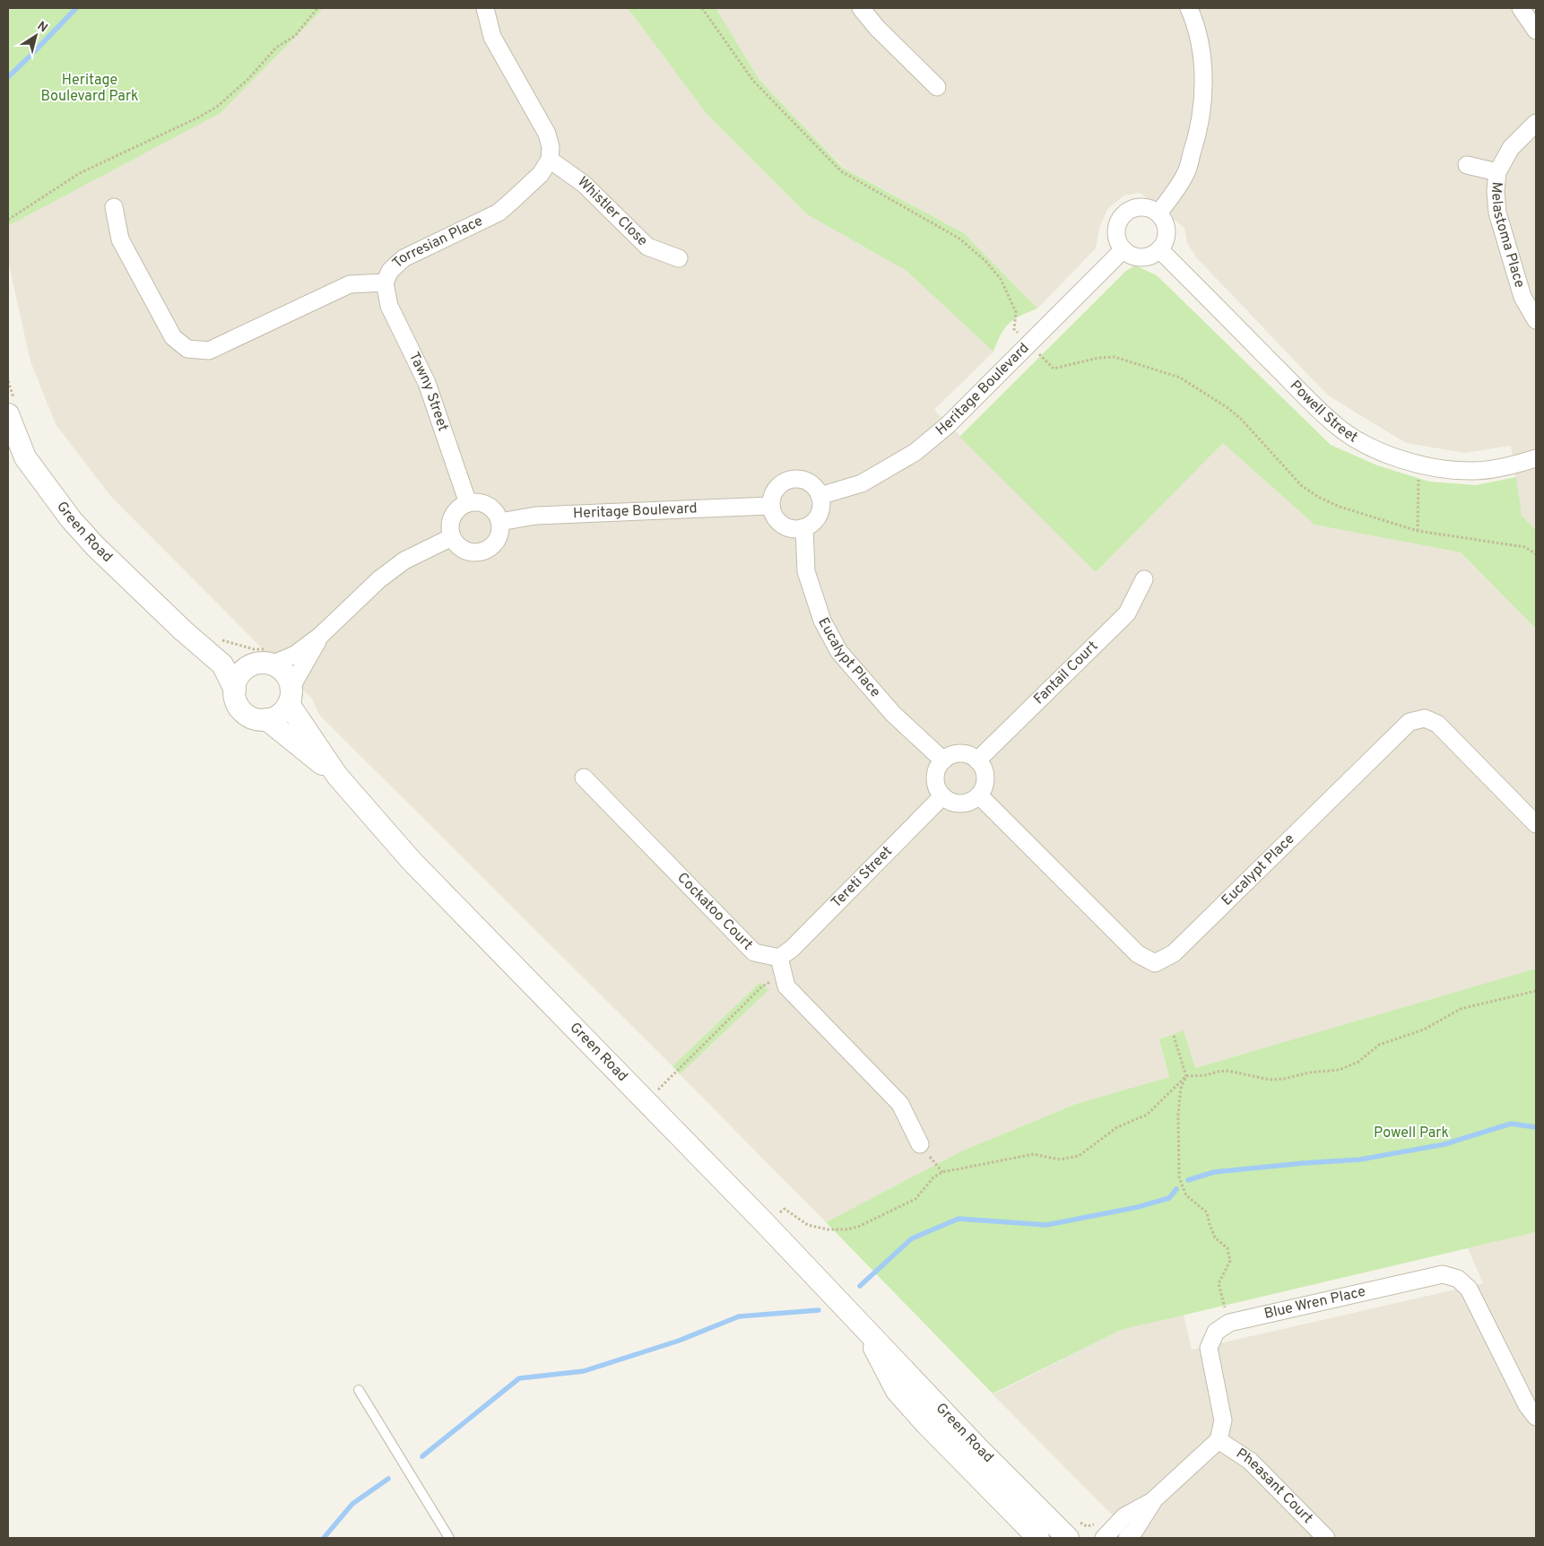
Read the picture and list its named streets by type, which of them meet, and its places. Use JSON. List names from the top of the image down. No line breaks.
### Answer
{"streets":{"street":["Whistler Close","Melastoma Place","Torresian Place","Heritage Boulevard","Tawny Street","Powell Street","Green Road","Eucalypt Place","Fantail Court","Tereti Street","Cockatoo Court","Blue Wren Place","Pheasant Court"]},"crossings":[["Whistler Close","Torresian Place"],["Torresian Place","Tawny Street"],["Heritage Boulevard","Tawny Street"],["Heritage Boulevard","Powell Street"],["Heritage Boulevard","Eucalypt Place"],["Eucalypt Place","Fantail Court"],["Eucalypt Place","Tereti Street"],["Fantail Court","Tereti Street"],["Tereti Street","Cockatoo Court"],["Blue Wren Place","Pheasant Court"]],"parks":["Heritage Boulevard Park","Powell Park"],"north":"top right"}
